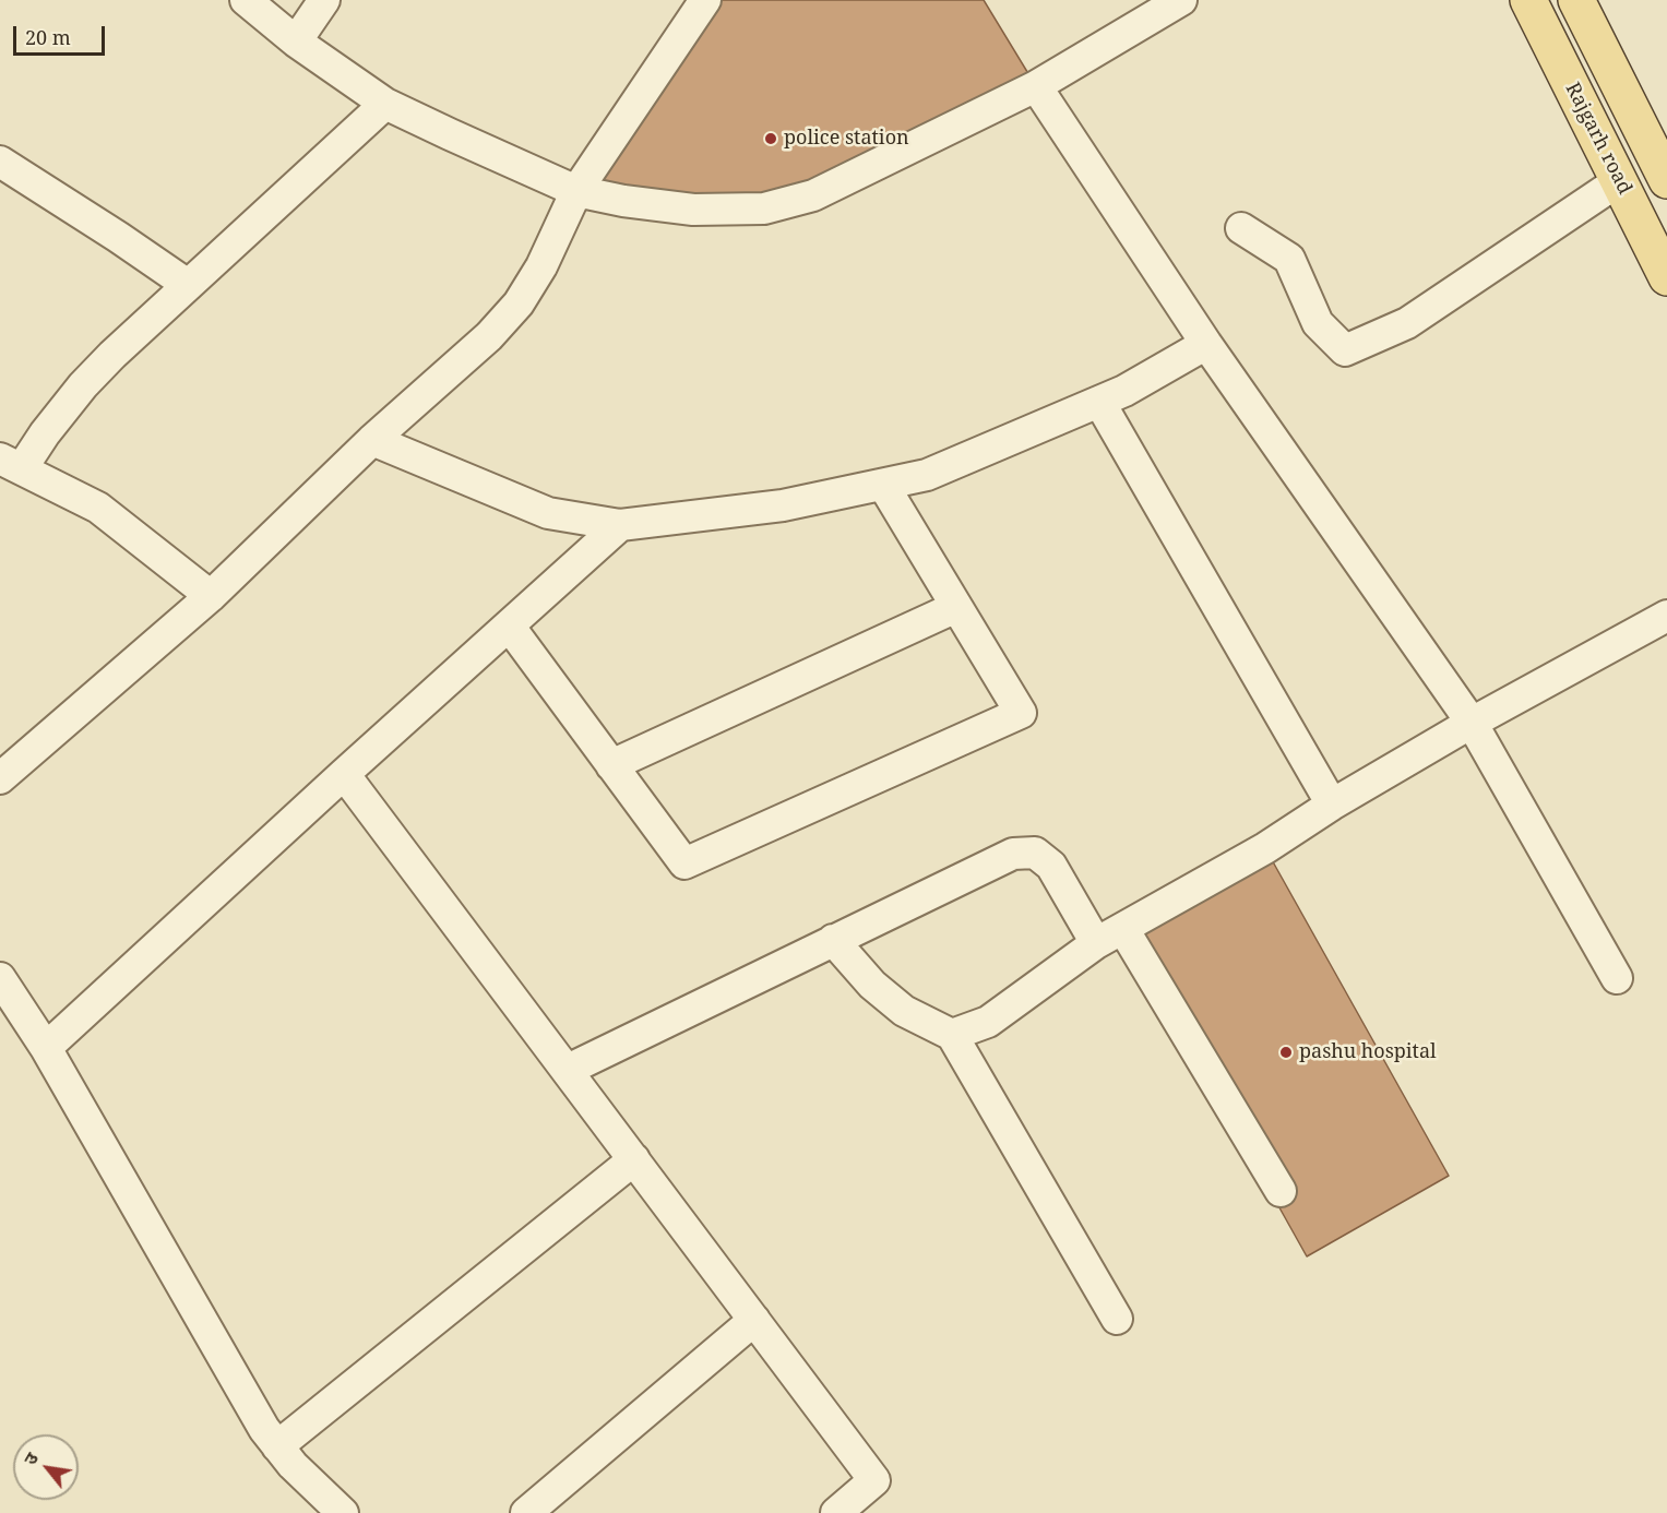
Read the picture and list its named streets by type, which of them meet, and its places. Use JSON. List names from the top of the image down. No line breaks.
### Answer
{"streets":{"main road":["Rajgarh road"]},"places":["police station","pashu hospital"],"scale_bar":"20 m","north":"top left"}
